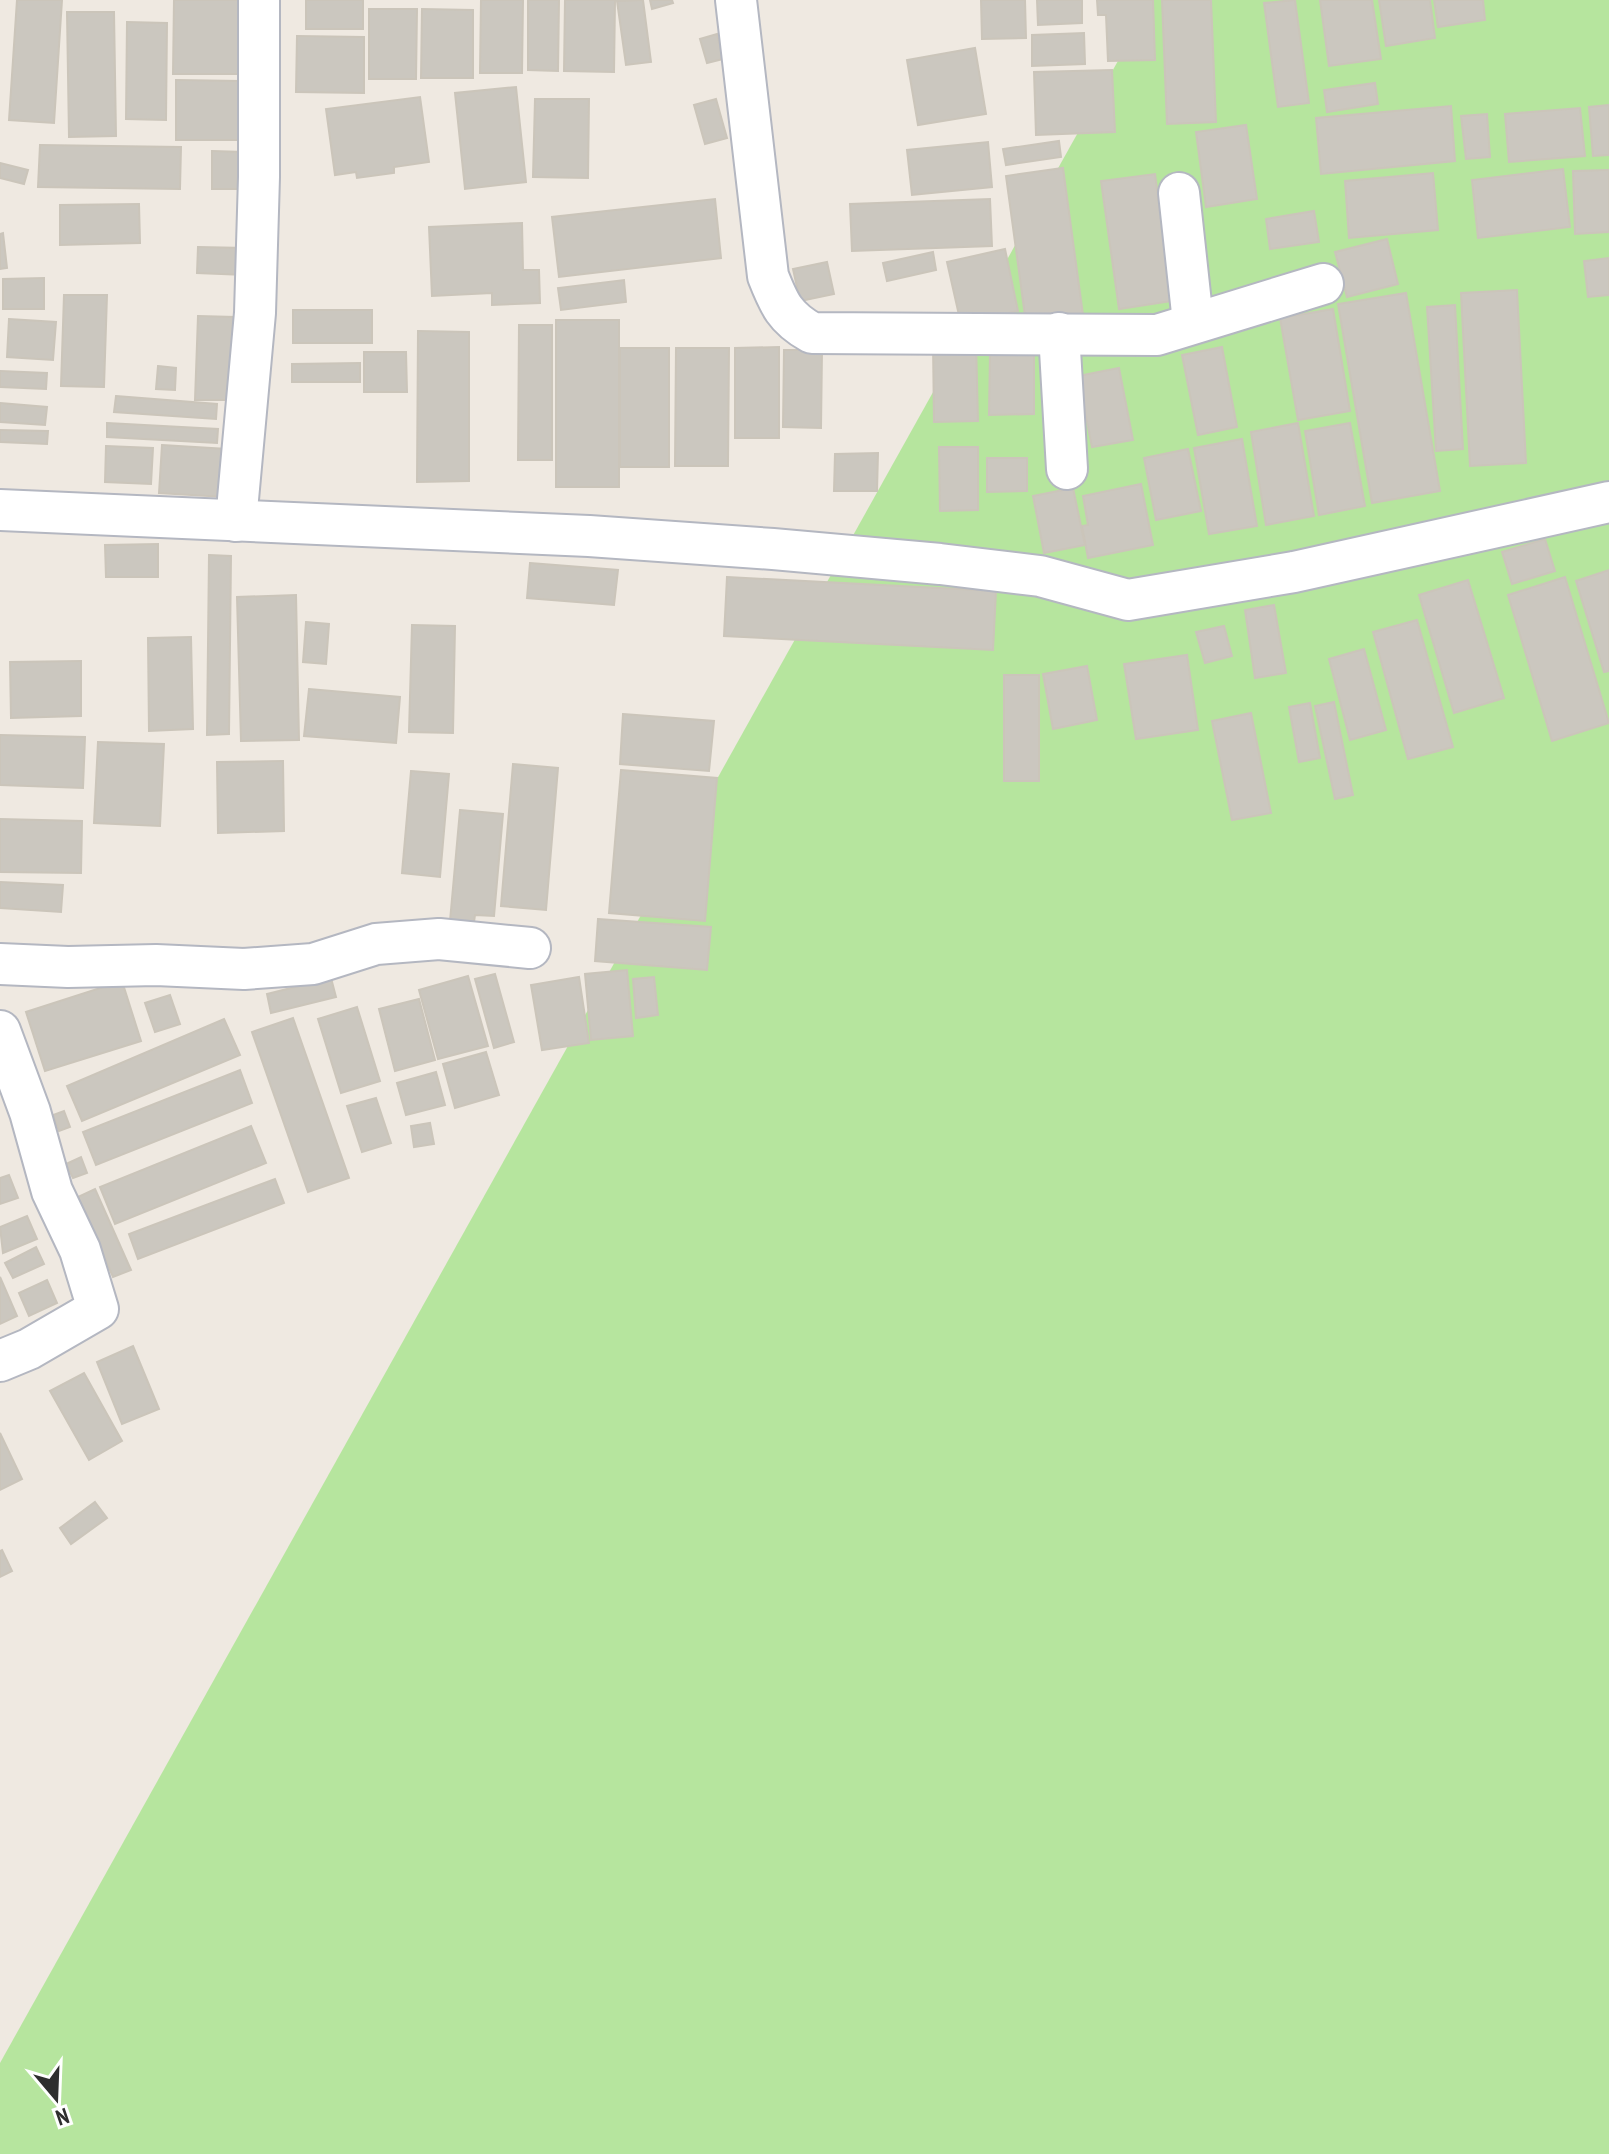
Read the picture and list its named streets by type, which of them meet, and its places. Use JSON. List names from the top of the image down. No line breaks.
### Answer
{"north":"bottom"}
